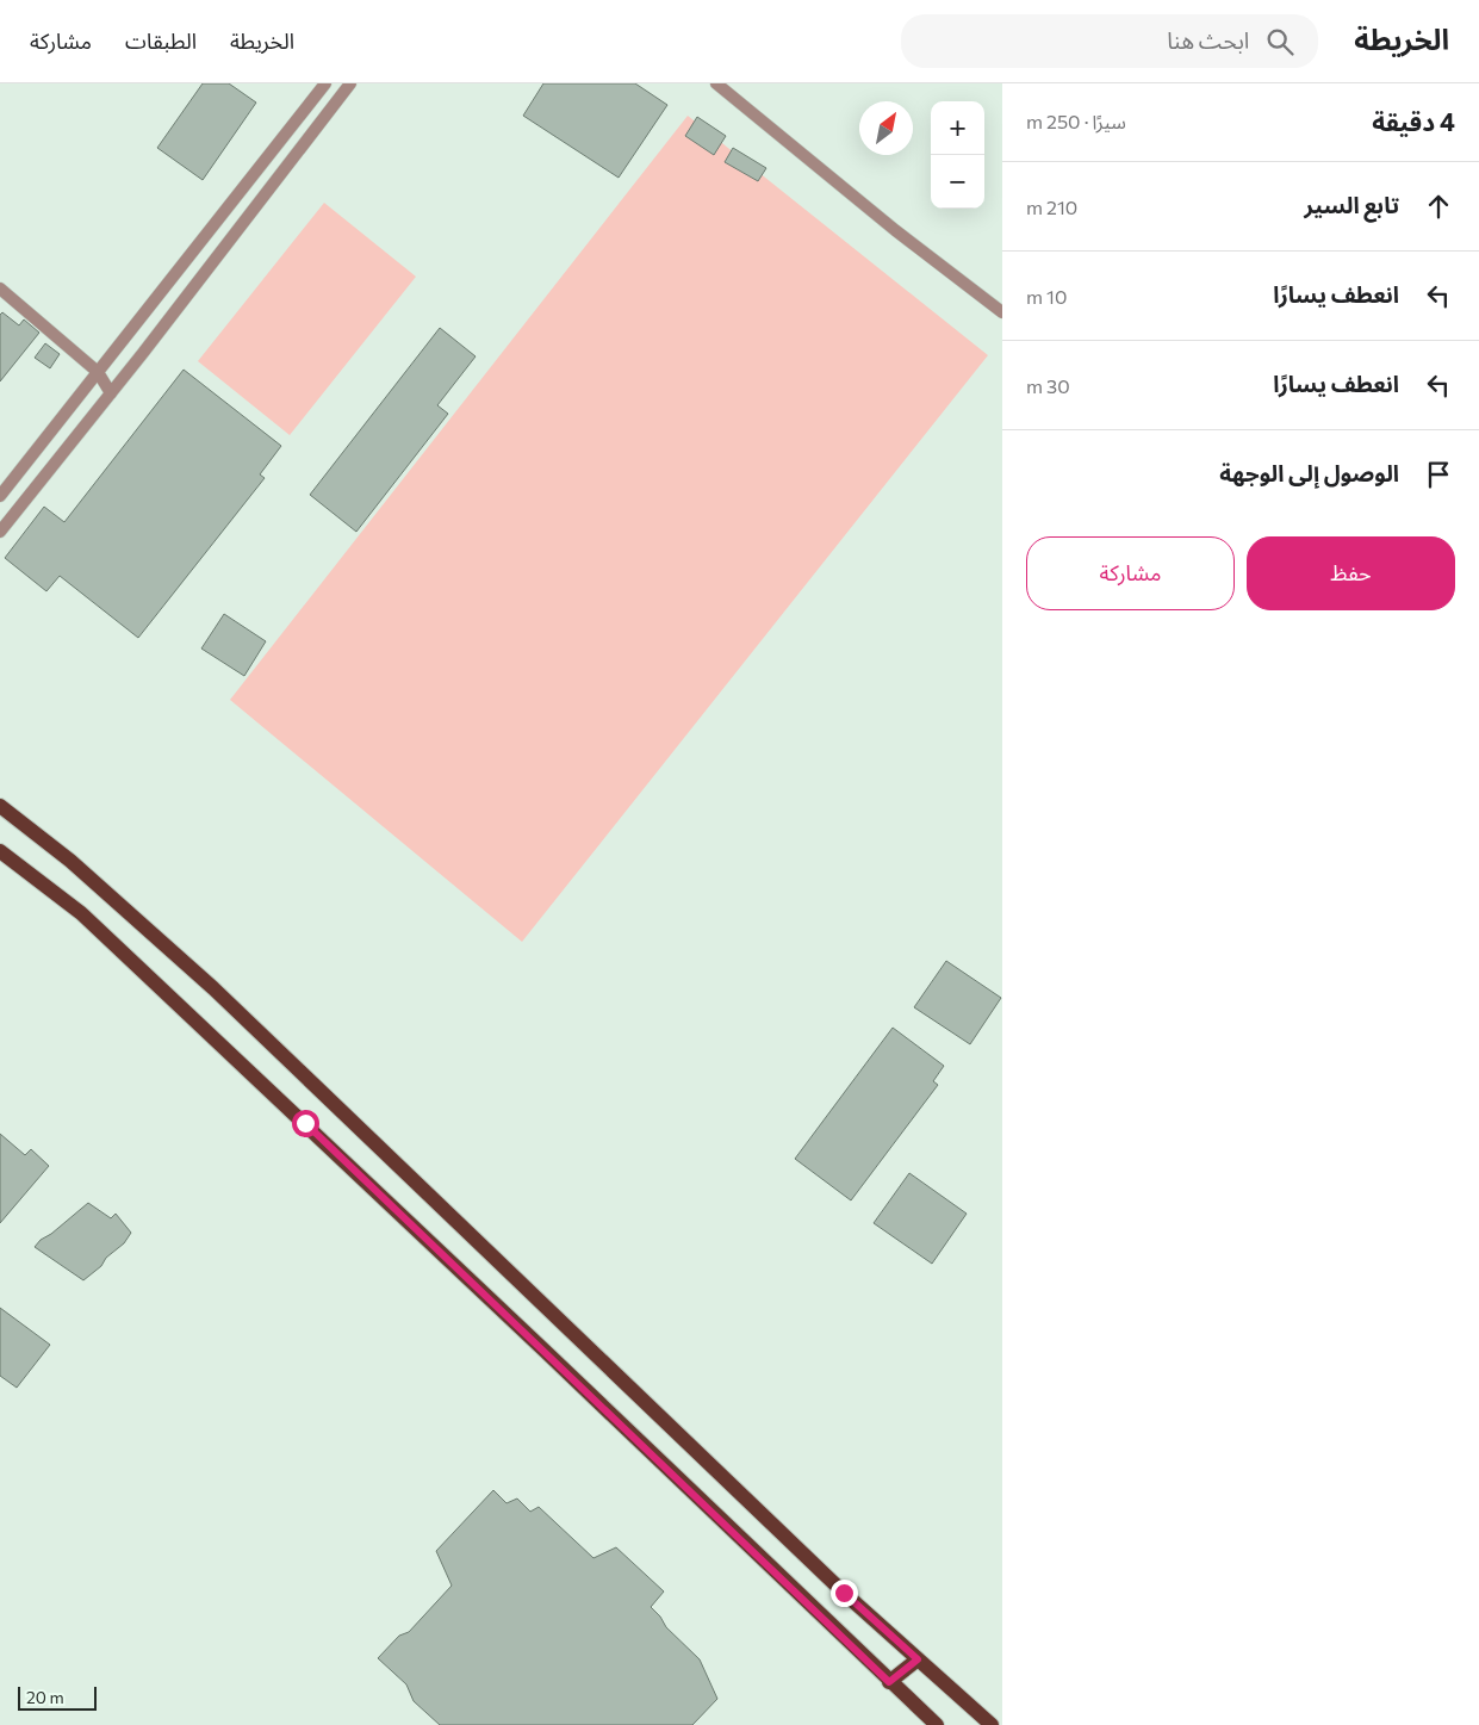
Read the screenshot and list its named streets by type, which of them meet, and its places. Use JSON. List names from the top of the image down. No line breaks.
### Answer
{"scale_bar":"20 m","north":"top right","page":{"header":"الخريطة","search":"ابحث هنا","nav":["الخريطة","الطبقات","مشاركة"],"heading":["4 دقيقة","سيرًا · 250 m"],"map_buttons":["+","−"],"list":[["تابع السير","210 m"],["انعطف يسارًا","10 m"],["انعطف يسارًا","30 m"],"الوصول إلى الوجهة"],"buttons":["حفظ","مشاركة"],"scale":"20 m"}}
